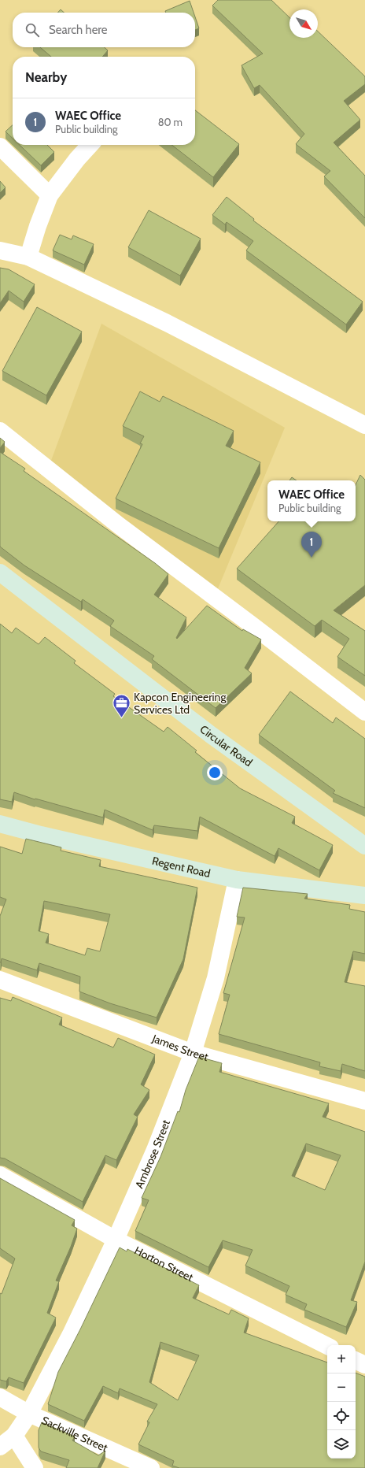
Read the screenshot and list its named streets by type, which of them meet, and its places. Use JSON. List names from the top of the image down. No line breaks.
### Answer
{"streets":{"main road":["Circular Road","Regent Road"],"street":["James Street","Ambrose Street","Horton Street","Sackville Street"]},"crossings":[["Regent Road","Ambrose Street"],["James Street","Ambrose Street"],["Ambrose Street","Horton Street"],["Ambrose Street","Sackville Street"]],"places":{"office":["Kapcon Engineering Services Ltd"]},"north":"bottom right","page":{"search":"Search here","heading":"Nearby","list":[{"mark":"1","name":"WAEC Office","note":"Public building","value":"80 m"}],"popup":["WAEC Office","Public building"],"pins":"1","map_buttons":["+","−"]}}
